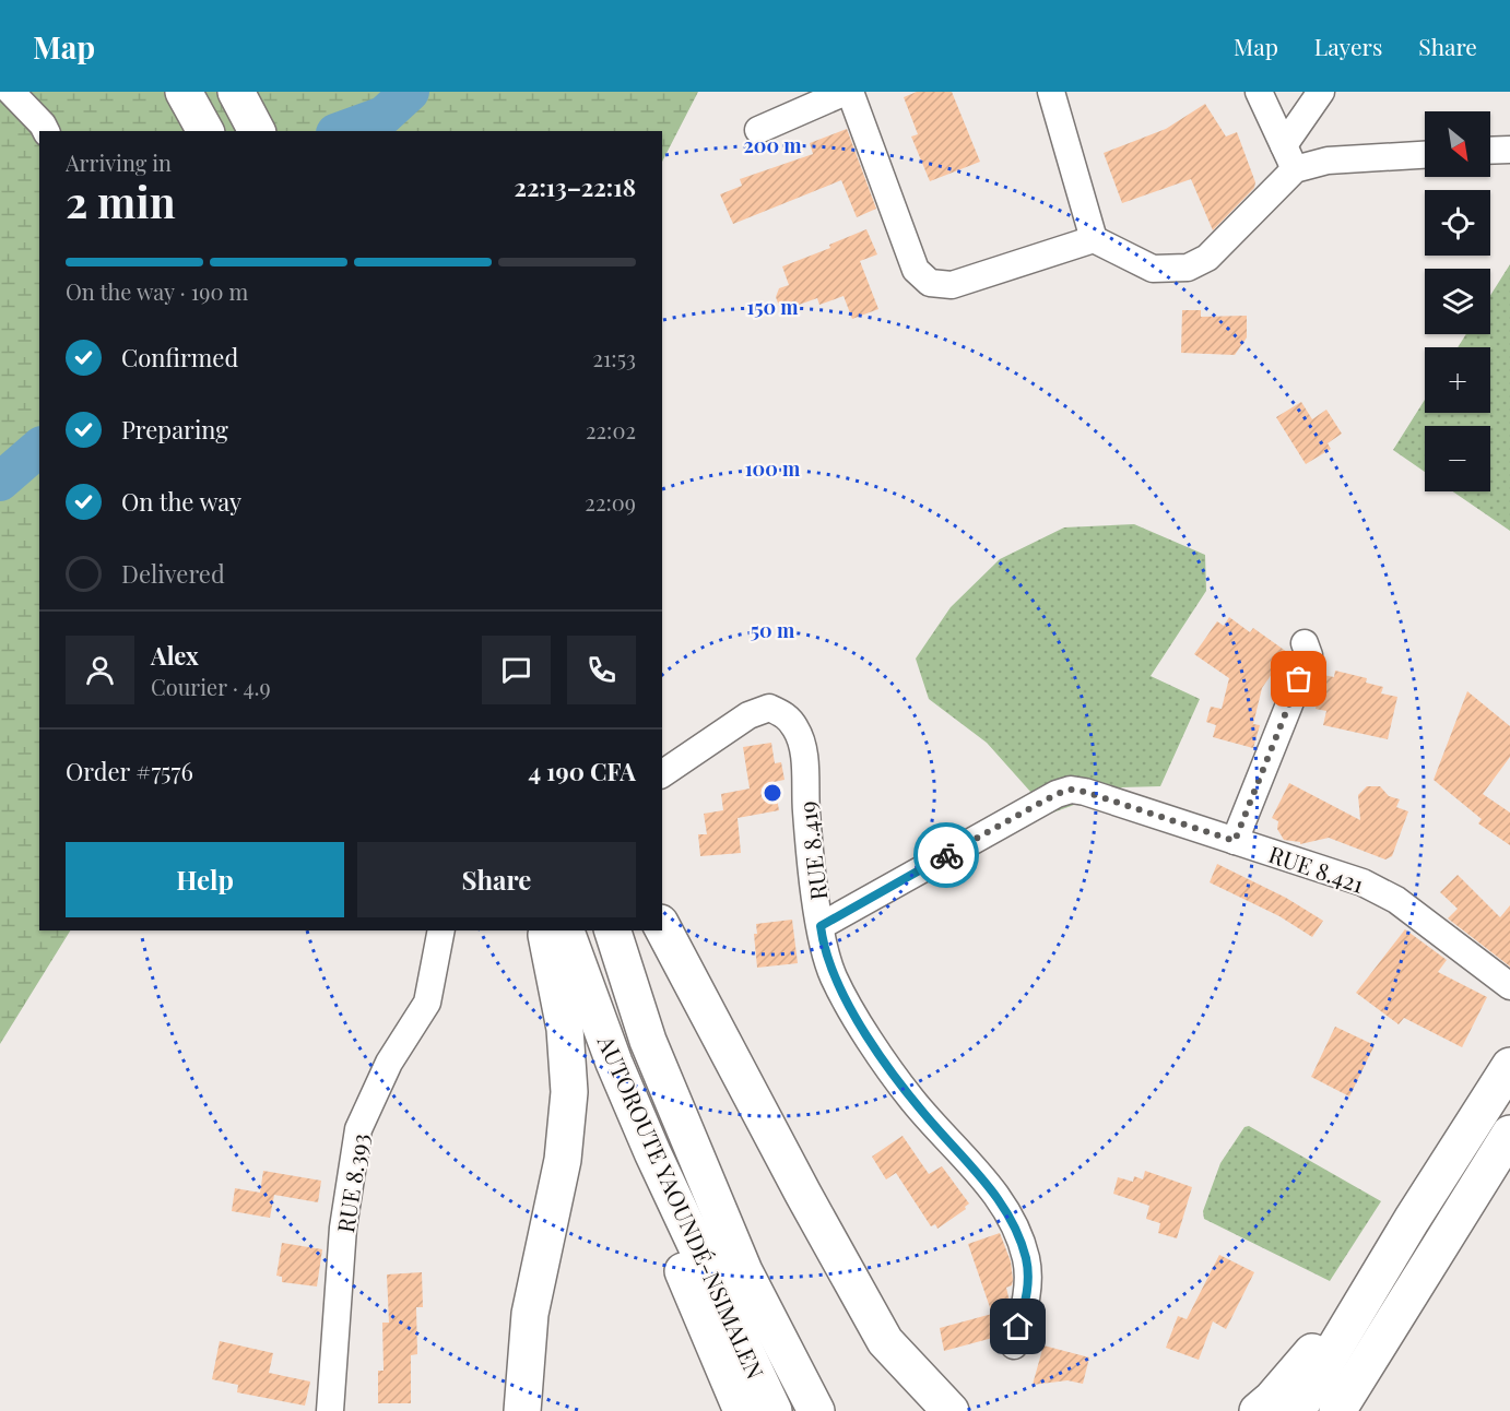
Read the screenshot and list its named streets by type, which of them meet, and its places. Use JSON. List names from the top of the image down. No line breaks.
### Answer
{"streets":{"highway":["AUTOROUTE YAOUNDÉ-NSIMALEN"],"street":["RUE 8.419","RUE 8.421","RUE 8.393"]},"crossings":[["RUE 8.419","RUE 8.421"]],"north":"bottom right","page":{"header":"Map","nav":["Map","Layers","Share"],"map_buttons":["+","−"],"heading":["2 min","Arriving in","22:13–22:18"],"panel":["Alex","Courier · 4.9","Order #7576","4 190 CFA"],"bar":"On the way · 190 m","list":[["Confirmed","21:53"],["Preparing","22:02"],["On the way","22:09"],"Delivered"],"buttons":["Help","Share"]},"rings":["200 m","150 m","100 m","50 m"]}
